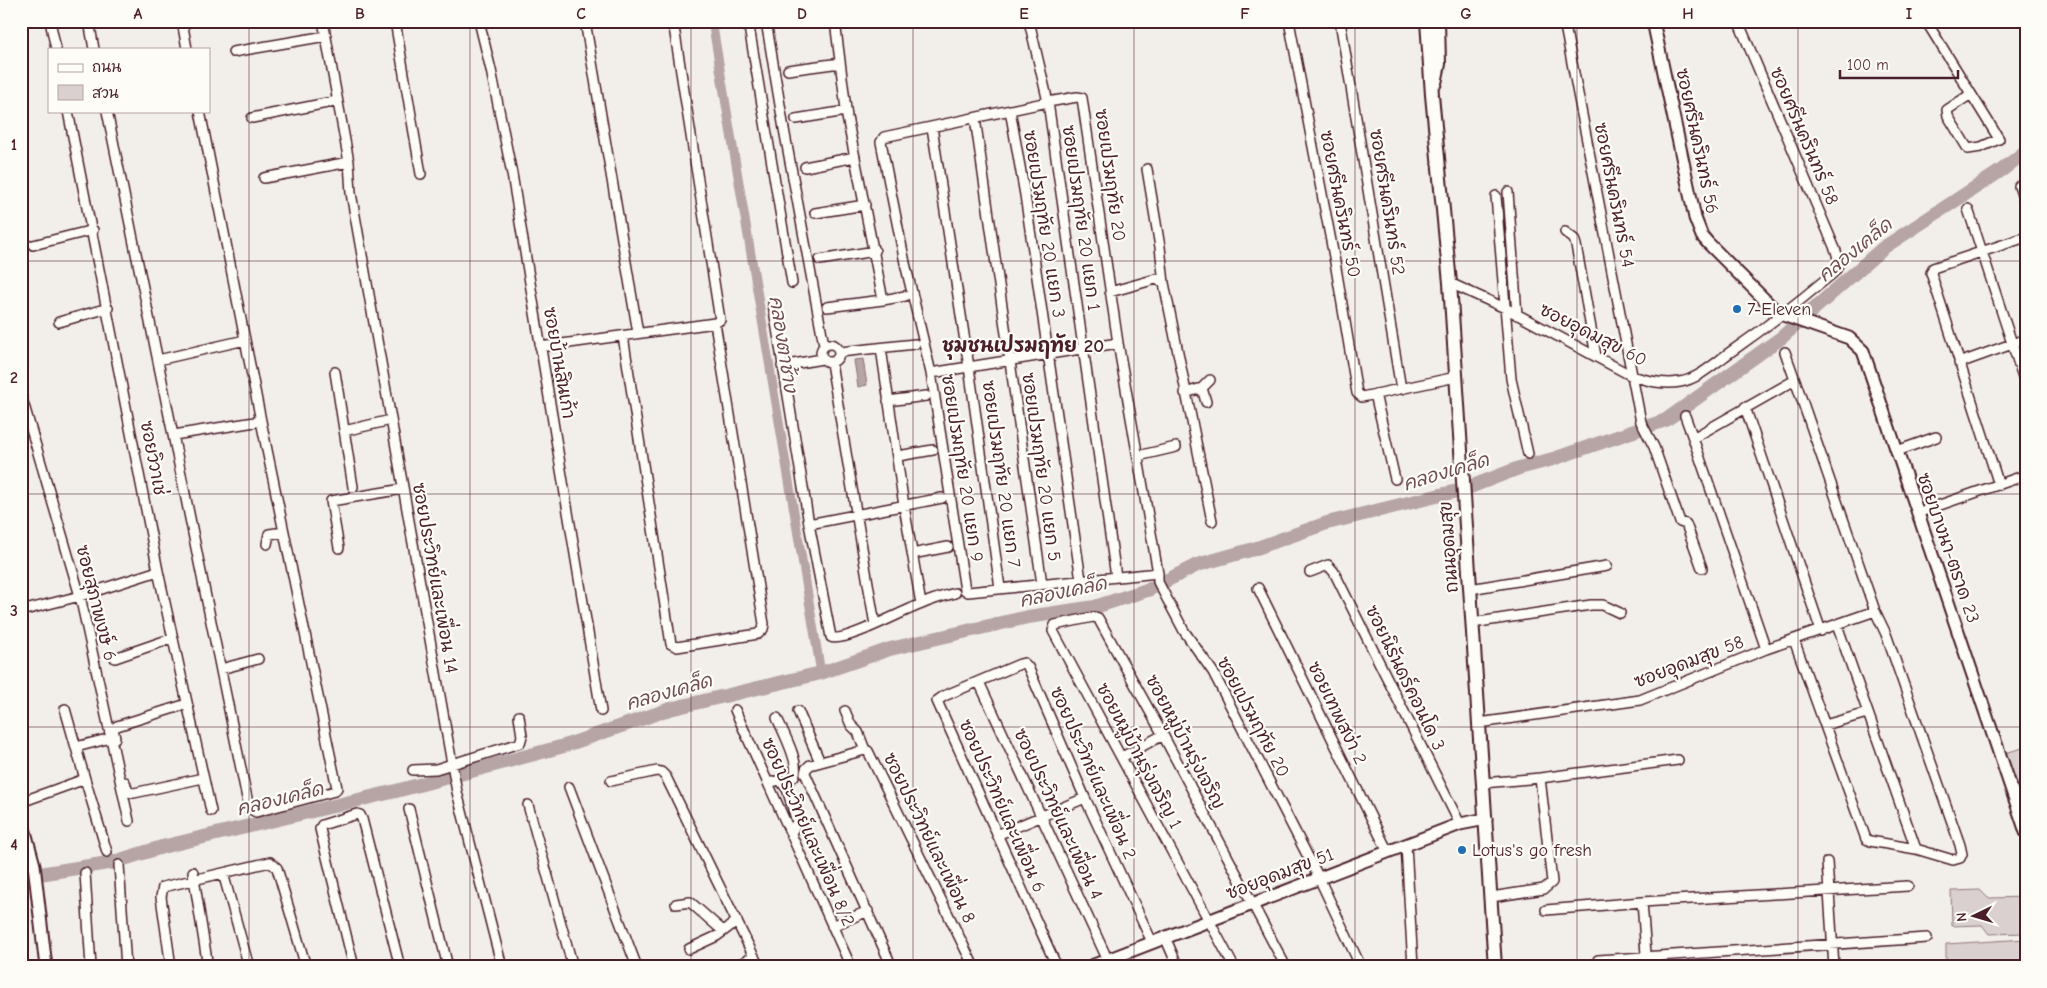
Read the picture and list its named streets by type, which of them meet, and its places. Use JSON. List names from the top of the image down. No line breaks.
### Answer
{"streets":{"main road":["ถนนอุดมสุข"],"street":["ซอยศรีนครินทร์ 58","ซอยศรีนครินทร์ 56","ซอยเปรมฤทัย 20","ซอยศรีนครินทร์ 54","ซอยศรีนครินทร์ 52","ซอยศรีนครินทร์ 50","ซอยเปรมฤทัย 20 แยก 1","ซอยเปรมฤทัย 20 แยก 3","ซอยอุดมสุข 60","ซอยบ้านสินเก้า","ซอยวิวาเช่","ซอยเปรมฤทัย 20 แยก 5","ซอยเปรมฤทัย 20 แยก 9","ซอยเปรมฤทัย 20 แยก 7","ซอยบางนา-ตราด 23","ซอยประวิทย์และเพื่อน 14","ซอยสุภาพงษ์ 6","ซอยอุดมสุข 58","ซอยนิรันดร์คอนโด 3","ซอยเทพสง่า 2","ซอยหมู่บ้านรุ่งเจริญ","ซอยหมู่บ้านรุ่งเจริญ 1","ซอยประวิทย์และเพื่อน 2","ซอยประวิทย์และเพื่อน 6","ซอยประวิทย์และเพื่อน 4","ซอยประวิทย์และเพื่อน 8/2","ซอยประวิทย์และเพื่อน 8","ซอยอุดมสุข 51"]},"crossings":[["ซอยศรีนครินทร์ 58","ซอยอุดมสุข 60"],["ซอยศรีนครินทร์ 56","ซอยอุดมสุข 60"],["ซอยศรีนครินทร์ 56","ซอยบางนา-ตราด 23"],["ซอยเปรมฤทัย 20","ซอยเปรมฤทัย 20 แยก 1"],["ซอยเปรมฤทัย 20","ซอยเปรมฤทัย 20 แยก 3"],["ซอยเปรมฤทัย 20","ซอยเปรมฤทัย 20 แยก 5"],["ซอยเปรมฤทัย 20","ซอยเปรมฤทัย 20 แยก 9"],["ซอยเปรมฤทัย 20","ซอยเปรมฤทัย 20 แยก 7"],["ซอยเปรมฤทัย 20","ซอยอุดมสุข 51"],["ซอยศรีนครินทร์ 54","ซอยอุดมสุข 60"],["ซอยอุดมสุข 60","ถนนอุดมสุข"],["ซอยอุดมสุข 60","ซอยบางนา-ตราด 23"],["ซอยเปรมฤทัย 20 แยก 9","ซอยเปรมฤทัย 20 แยก 7"],["ถนนอุดมสุข","ซอยอุดมสุข 58"],["ถนนอุดมสุข","ซอยอุดมสุข 51"],["ซอยนิรันดร์คอนโด 3","ซอยอุดมสุข 51"],["ซอยเทพสง่า 2","ซอยอุดมสุข 51"],["ซอยหมู่บ้านรุ่งเจริญ","ซอยหมู่บ้านรุ่งเจริญ 1"],["ซอยหมู่บ้านรุ่งเจริญ","ซอยอุดมสุข 51"],["ซอยหมู่บ้านรุ่งเจริญ 1","ซอยอุดมสุข 51"],["ซอยประวิทย์และเพื่อน 2","ซอยประวิทย์และเพื่อน 6"],["ซอยประวิทย์และเพื่อน 2","ซอยประวิทย์และเพื่อน 4"],["ซอยประวิทย์และเพื่อน 2","ซอยอุดมสุข 51"],["ซอยประวิทย์และเพื่อน 6","ซอยประวิทย์และเพื่อน 4"],["ซอยประวิทย์และเพื่อน 4","ซอยอุดมสุข 51"]],"districts":["ชุมชนเปรมฤทัย 20"],"water":["คลองเคล็ด","คลองตาช้าง"],"places":["7-Eleven","Lotus's go fresh"],"legend":["ถนน","สวน"],"scale_bar":"100 m","north":"left","grid":{"columns":["A","B","C","D","E","F","G","H","I"],"rows":["1","2","3","4"]}}
